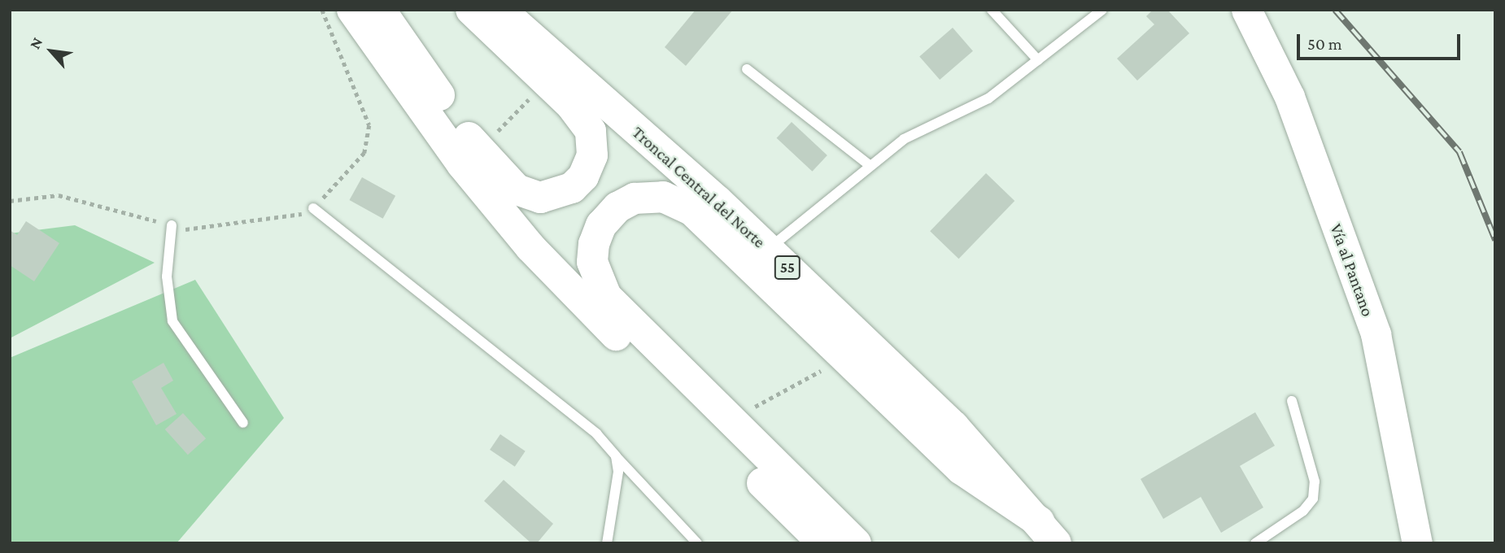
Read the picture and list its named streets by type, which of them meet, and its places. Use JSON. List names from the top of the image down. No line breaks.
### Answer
{"streets":{"highway":["Troncal Central del Norte","55"],"main road":["Vía al Pantano"]},"scale_bar":"50 m","north":"top left"}
